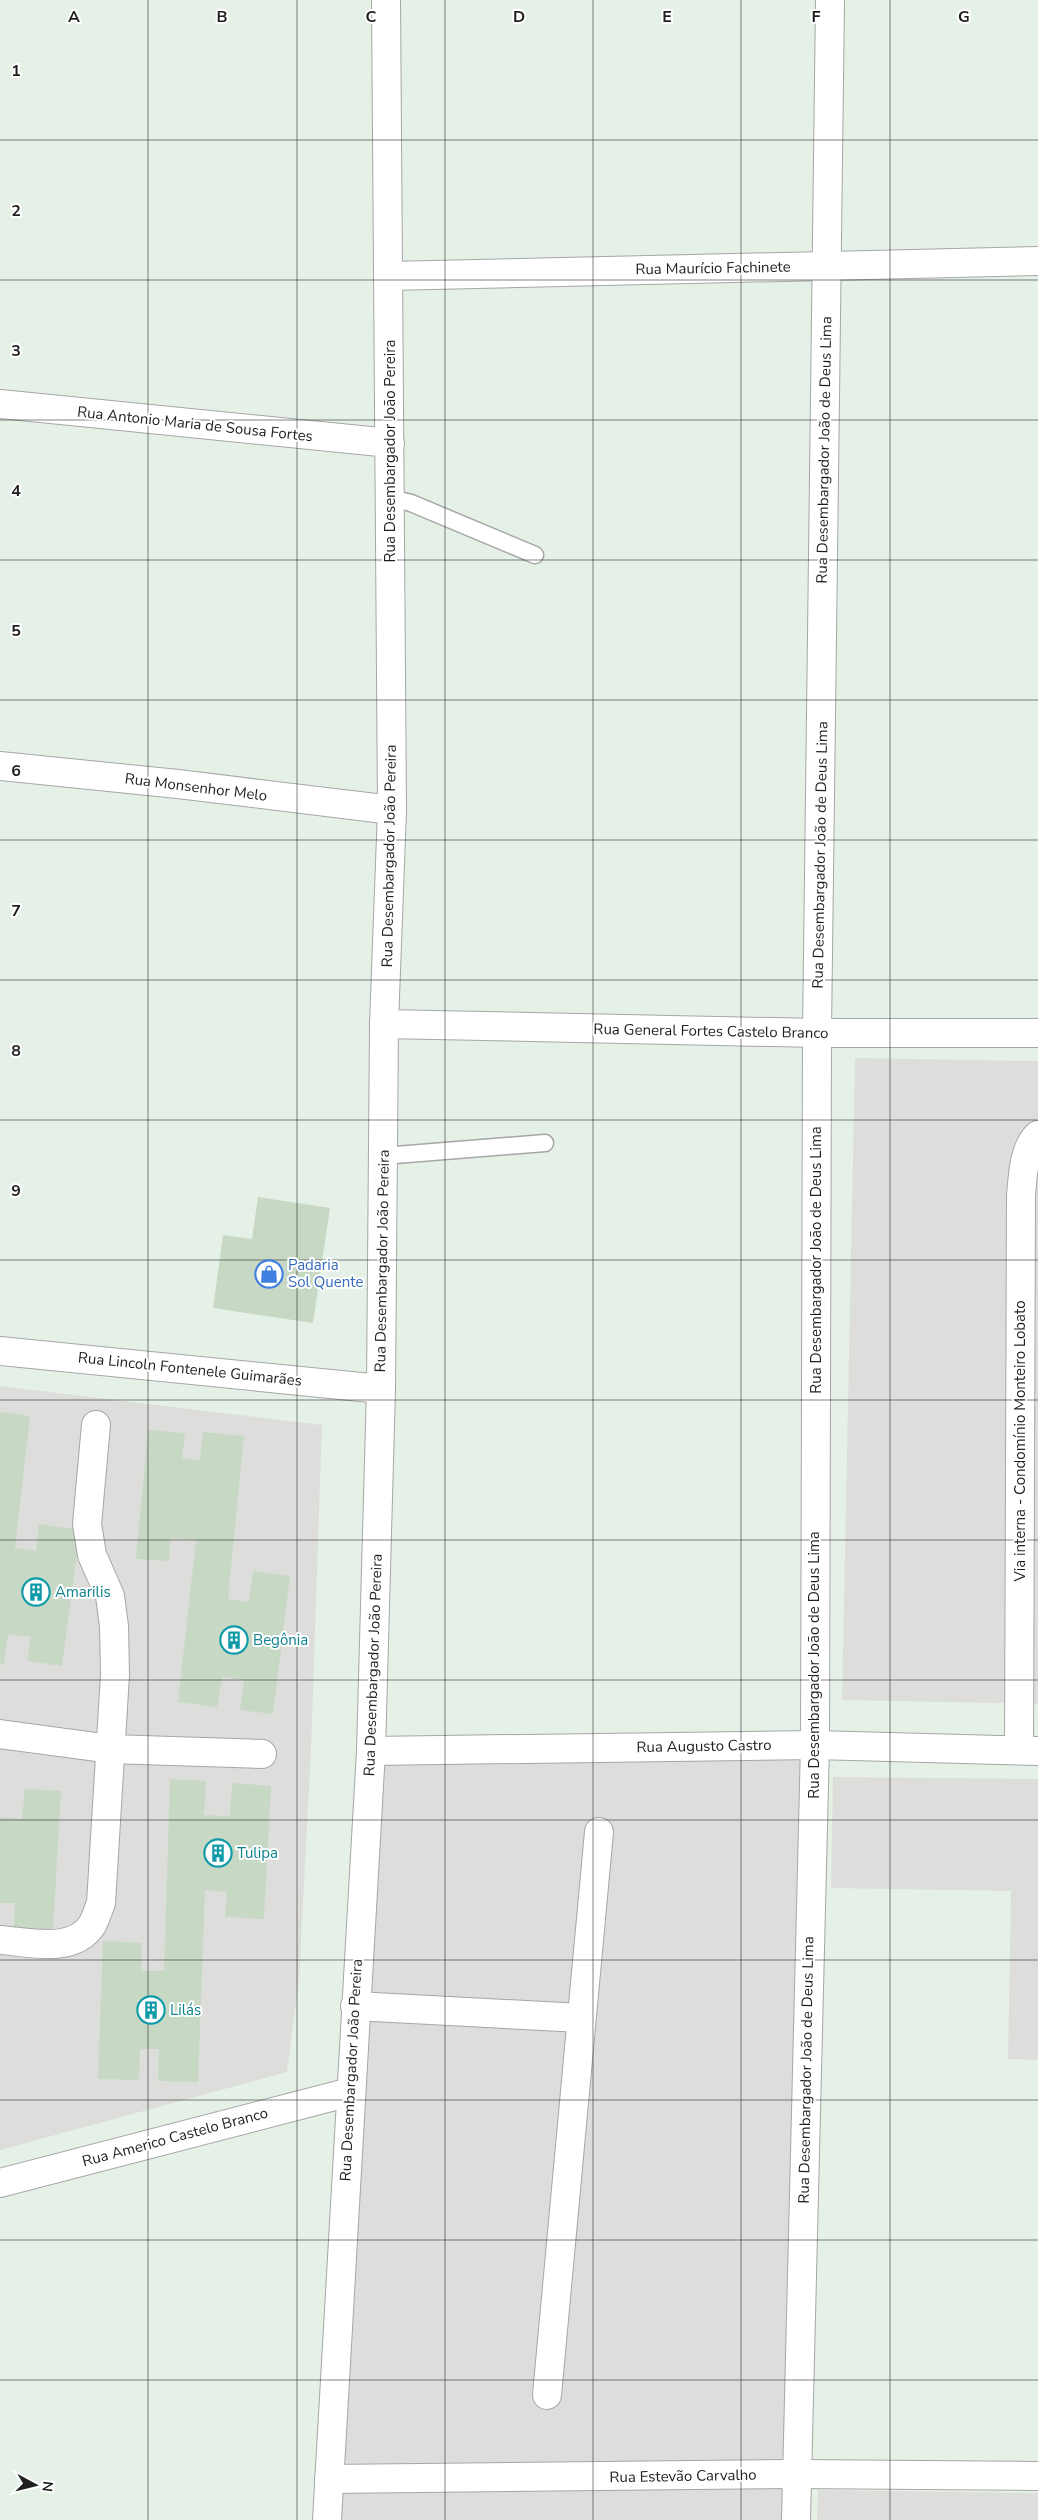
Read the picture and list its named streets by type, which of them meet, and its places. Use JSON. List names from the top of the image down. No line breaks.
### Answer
{"streets":{"street":["Rua Maurício Fachinete","Rua Antonio Maria de Sousa Fortes","Rua Desembargador João de Deus Lima","Rua Desembargador João Pereira","Rua Monsenhor Melo","Rua General Fortes Castelo Branco","Rua Lincoln Fontenele Guimarães","Via interna - Condomínio Monteiro Lobato","Rua Augusto Castro","Rua Americo Castelo Branco","Rua Estevão Carvalho"]},"crossings":[["Rua Maurício Fachinete","Rua Desembargador João de Deus Lima"],["Rua Maurício Fachinete","Rua Desembargador João Pereira"],["Rua Antonio Maria de Sousa Fortes","Rua Desembargador João Pereira"],["Rua Desembargador João de Deus Lima","Rua General Fortes Castelo Branco"],["Rua Desembargador João de Deus Lima","Rua Augusto Castro"],["Rua Desembargador João de Deus Lima","Rua Estevão Carvalho"],["Rua Desembargador João Pereira","Rua Monsenhor Melo"],["Rua Desembargador João Pereira","Rua General Fortes Castelo Branco"],["Rua Desembargador João Pereira","Rua Lincoln Fontenele Guimarães"],["Rua Desembargador João Pereira","Rua Augusto Castro"],["Rua Desembargador João Pereira","Rua Americo Castelo Branco"],["Rua Desembargador João Pereira","Rua Estevão Carvalho"],["Via interna - Condomínio Monteiro Lobato","Rua Augusto Castro"]],"places":{"shop":["Padaria Sol Quente"],"building":["Amarilis","Begônia","Tulipa","Lilás"]},"north":"right","grid":{"columns":["A","B","C","D","E","F","G"],"rows":["1","2","3","4","5","6","7","8","9"]}}
